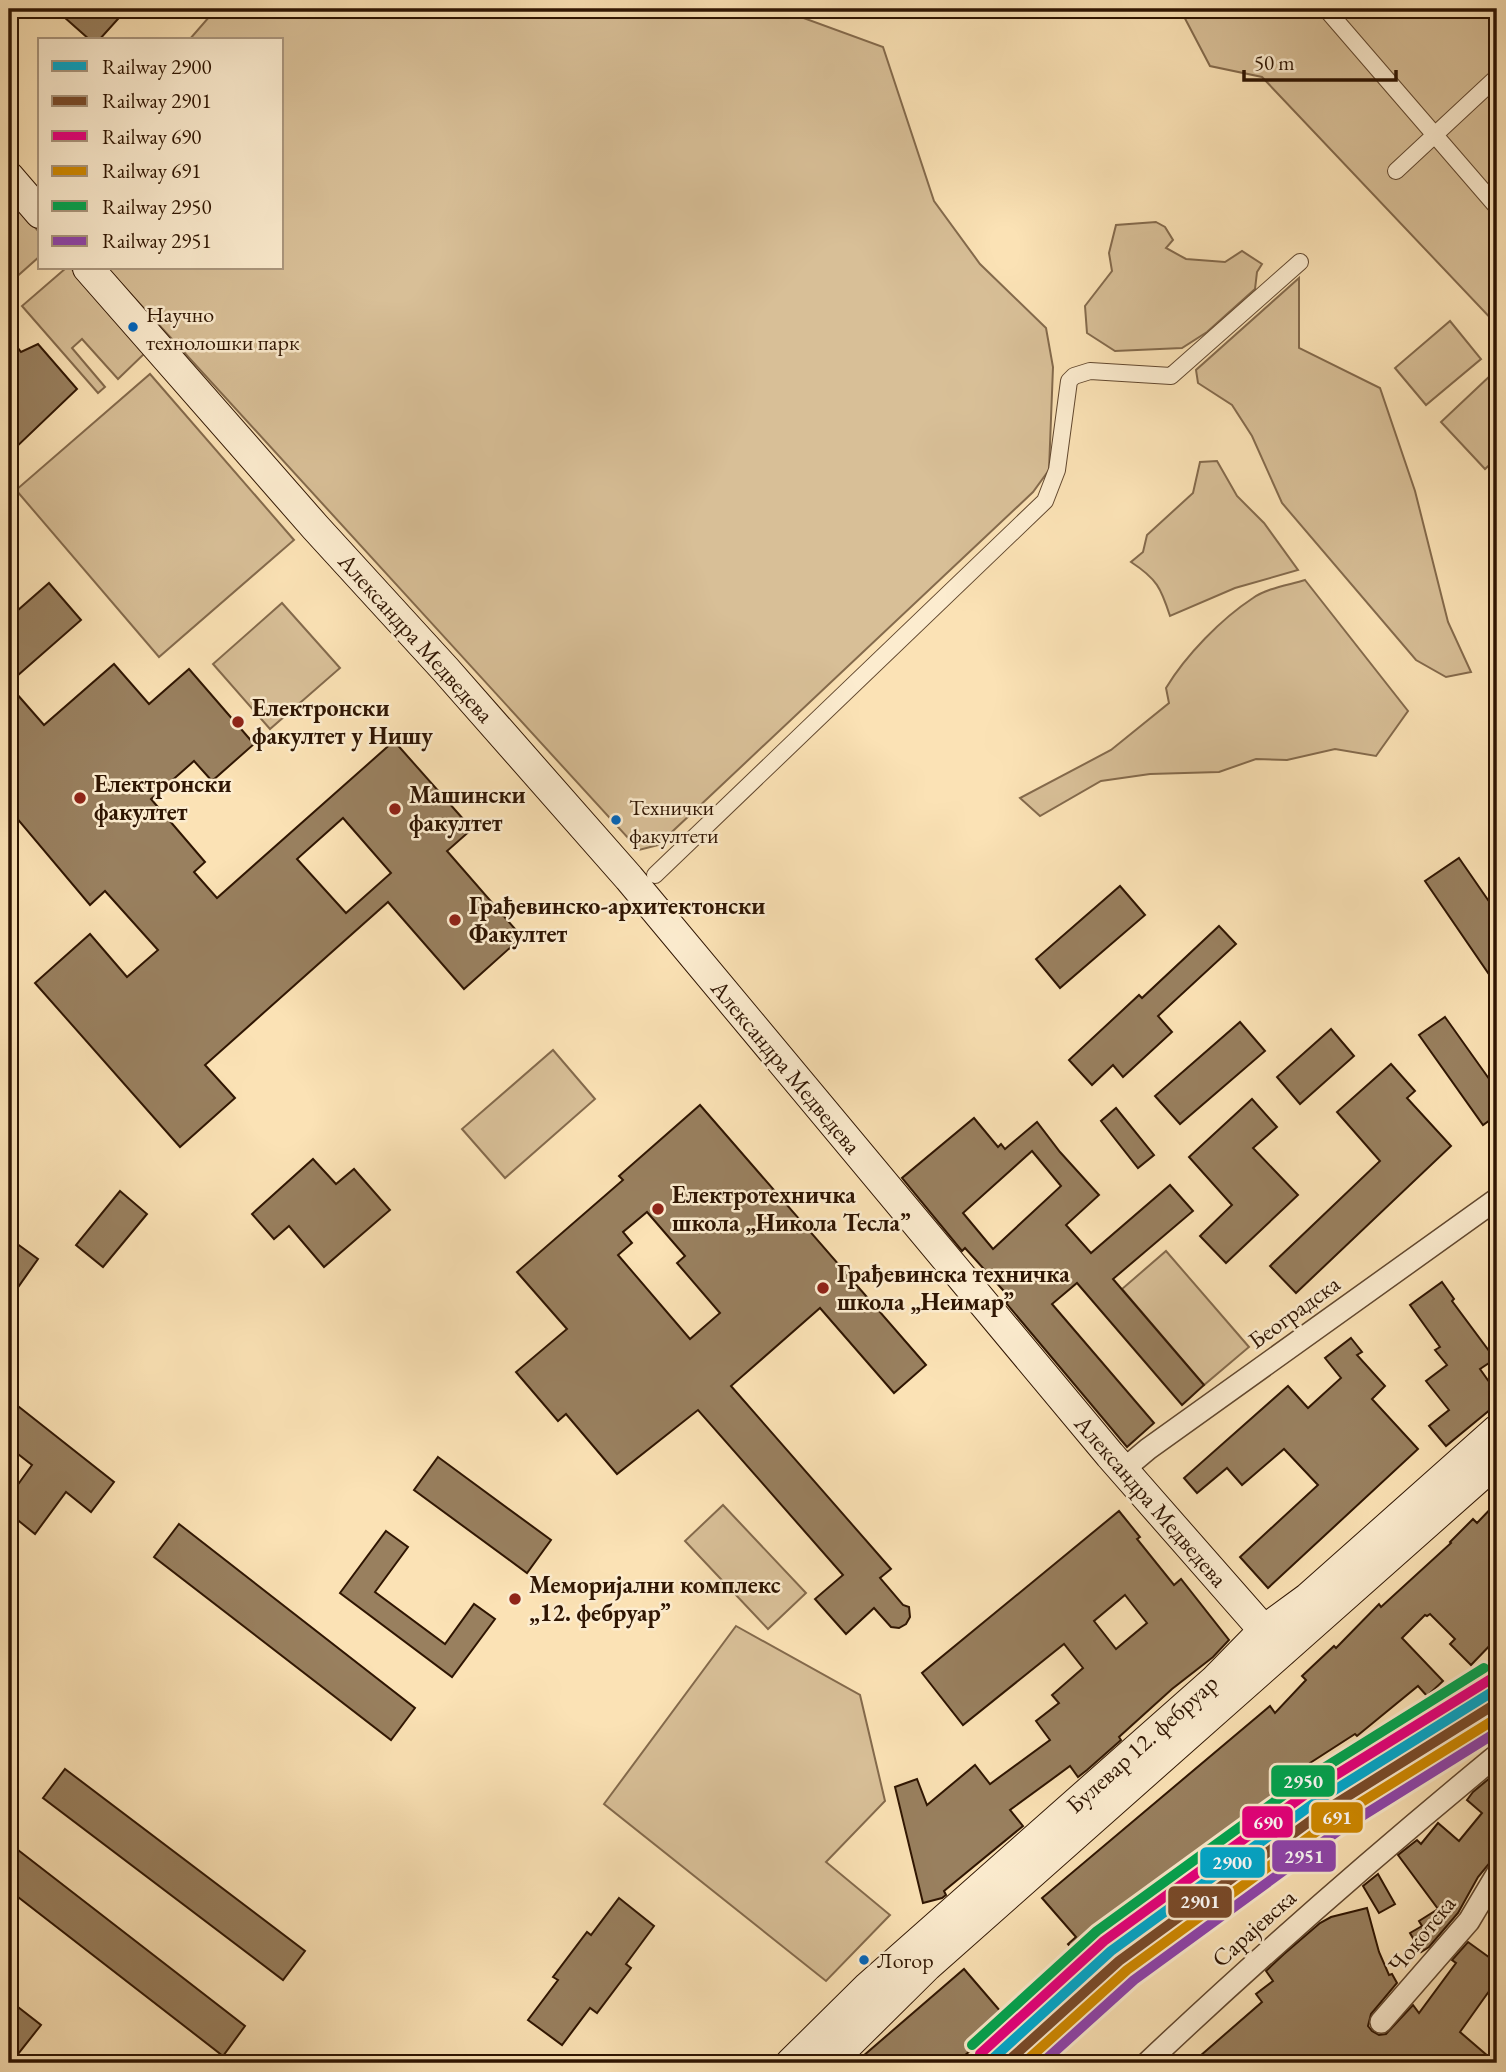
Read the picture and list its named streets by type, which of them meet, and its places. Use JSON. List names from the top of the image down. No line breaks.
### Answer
{"streets":{"main road":["Александра Медведева","Булевар 12. фебруар"],"street":["Београдска","Сарајевска","Чокотска"]},"crossings":[["Александра Медведева","Београдска"],["Александра Медведева","Булевар 12. фебруар"]],"places":["Научно технолошки парк","Електронски факултет у Нишу","Електронски факултет","Машински факултет","Технички факултети","Грађевинско-архитектонски Факултет","Електротехничка школа „Никола Тесла”","Грађевинска техничка школа „Неимар”","Меморијални комплекс „12. фебруар”","Логор"],"lines":["rail line 2950","rail line 690","rail line 2900","rail line 2901","rail line 691","rail line 2951"],"legend":["Railway 2900","Railway 2901","Railway 690","Railway 691","Railway 2950","Railway 2951"],"scale_bar":"50 m"}
